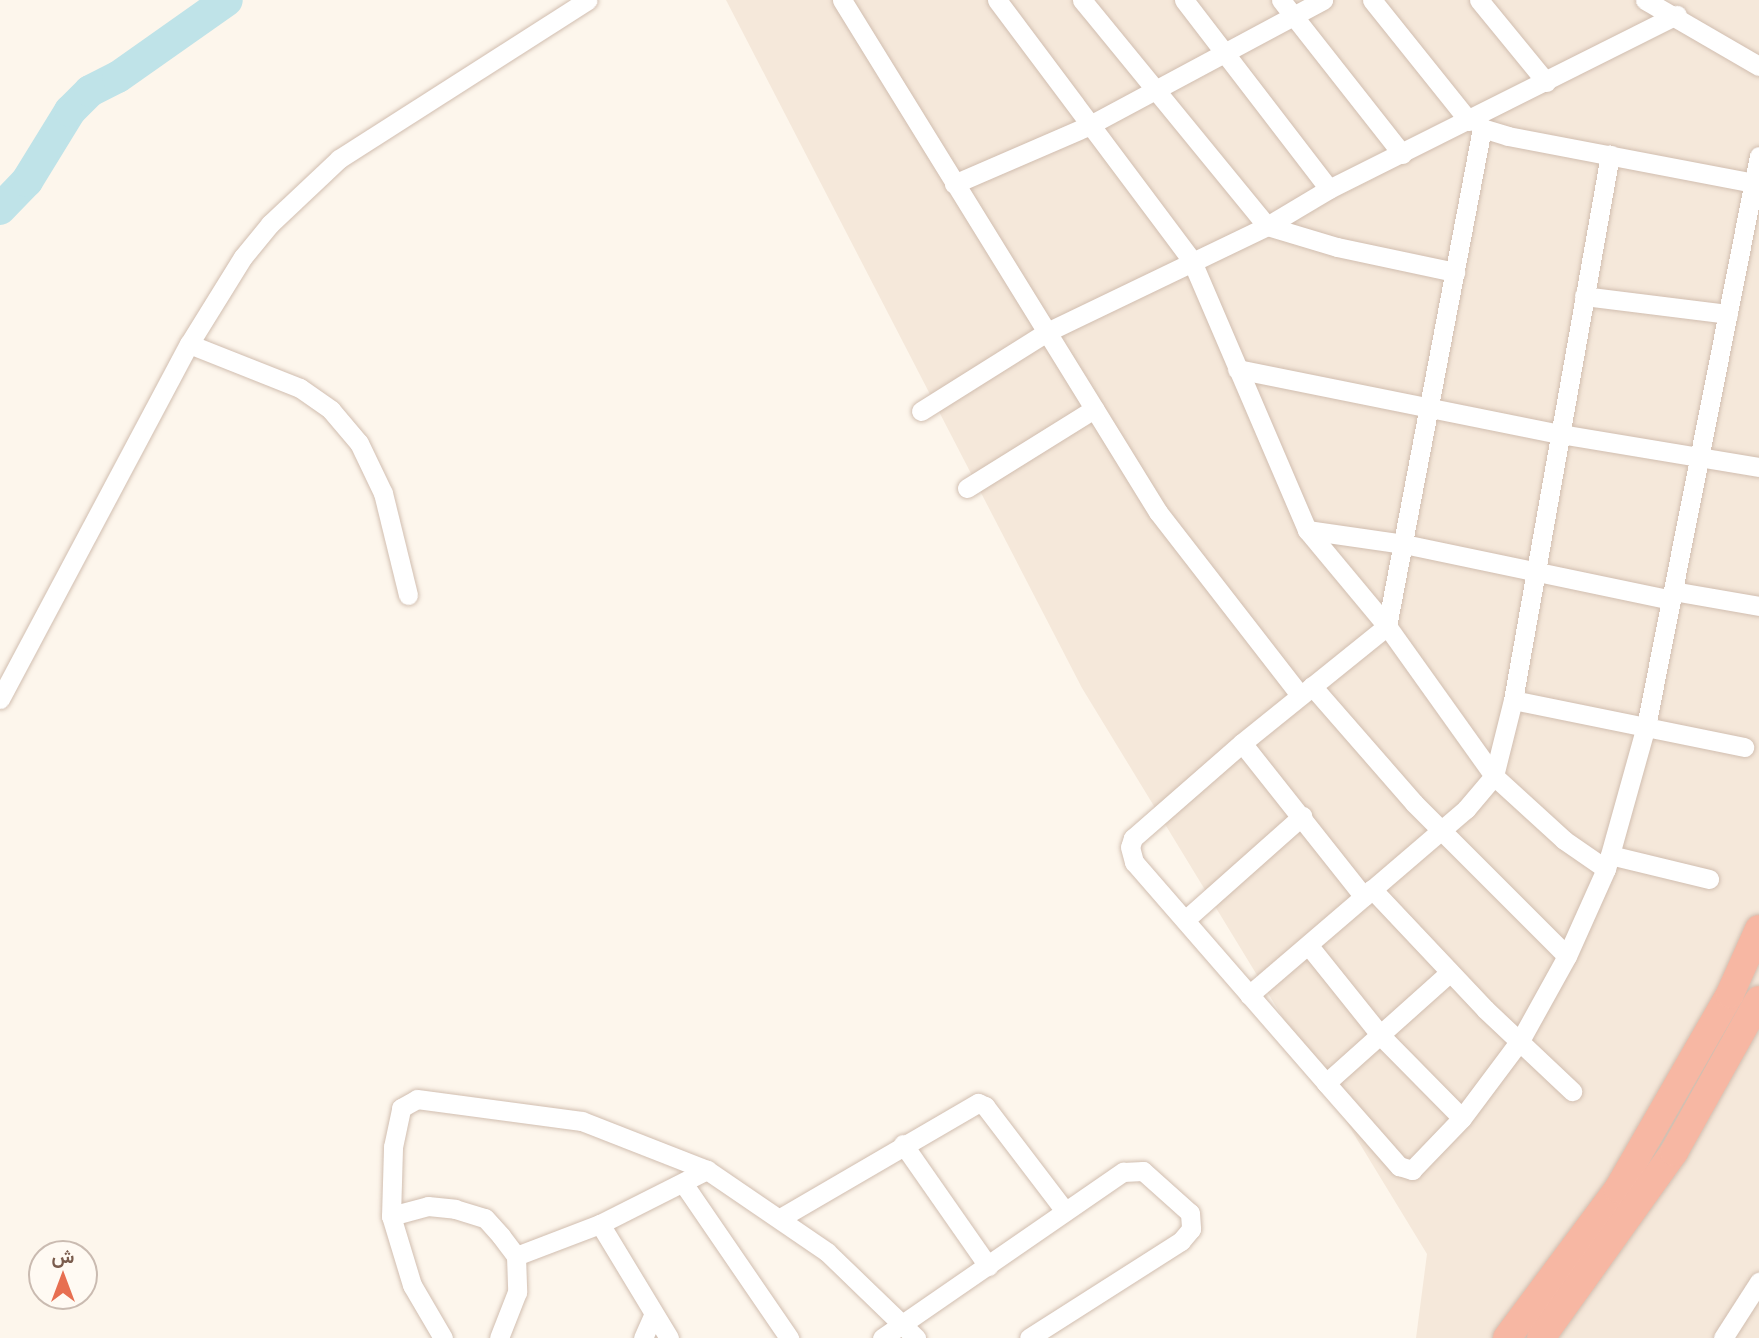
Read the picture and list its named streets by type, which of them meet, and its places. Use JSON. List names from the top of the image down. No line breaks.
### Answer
{"north":"top"}
